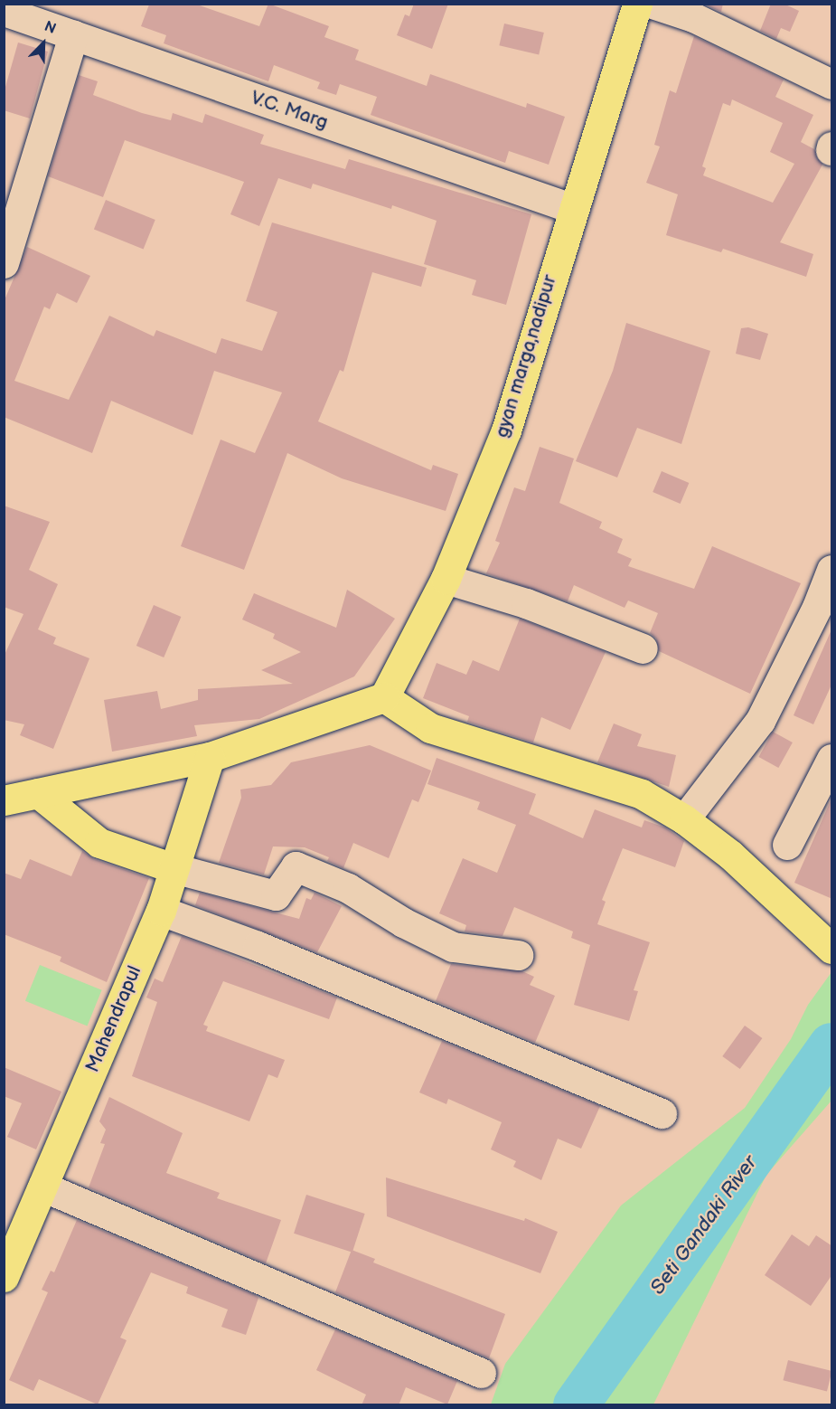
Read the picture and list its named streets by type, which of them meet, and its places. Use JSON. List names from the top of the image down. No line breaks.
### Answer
{"streets":{"main road":["gyan marga,nadipur","Mahendrapul"],"street":["V.C. Marg"]},"crossings":[["V.C. Marg","gyan marga,nadipur"]],"water":["Seti Gandaki River"],"north":"top right"}
